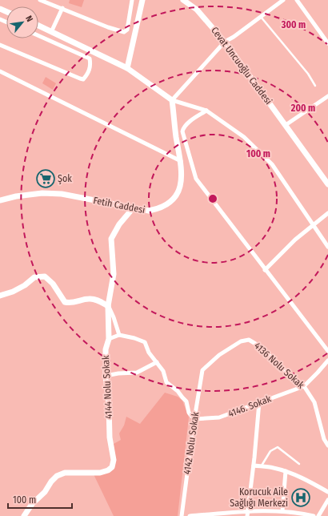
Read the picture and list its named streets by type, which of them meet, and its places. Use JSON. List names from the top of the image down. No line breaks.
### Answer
{"streets":{"street":["Cevat Uncuoğlu Caddesi","Fetih Caddesi","4136 Nolu Sokak","4144 Nolu Sokak","4146. Sokak","4142 Nolu Sokak"]},"crossings":[["Fetih Caddesi","4144 Nolu Sokak"],["4136 Nolu Sokak","4146. Sokak"],["4136 Nolu Sokak","4142 Nolu Sokak"],["4146. Sokak","4142 Nolu Sokak"]],"places":{"supermarket":["Şok"],"hospital":["Korucuk Aile Sağlığı Merkezi"]},"scale_bar":"100 m","north":"top right","rings":["300 m","200 m","100 m"]}
